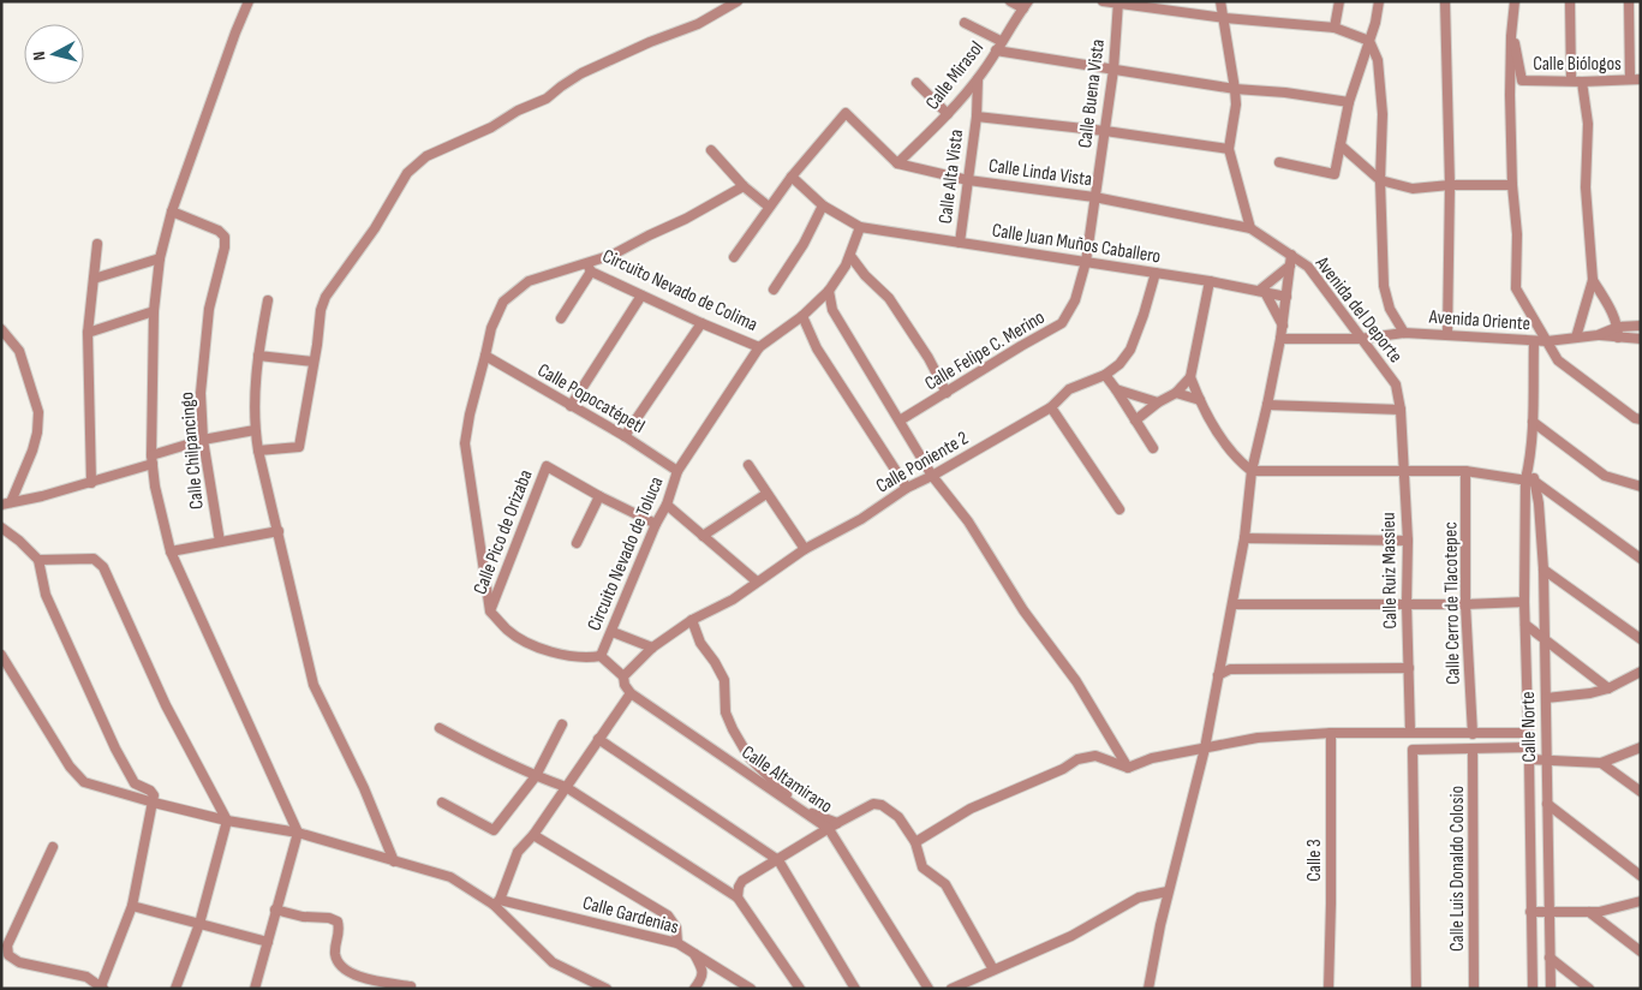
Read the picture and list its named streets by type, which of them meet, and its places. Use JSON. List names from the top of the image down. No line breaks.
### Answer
{"streets":{"street":["Calle Biólogos","Calle Mirasol","Calle Buena Vista","Calle Linda Vista","Calle Alta Vista","Calle Juan Muños Caballero","Circuito Nevado de Colima","Avenida del Deporte","Avenida Oriente","Calle Felipe C. Merino","Calle Popocatépetl","Calle Chilpancingo","Calle Poniente 2","Calle Pico de Orizaba","Circuito Nevado de Toluca","Calle Ruiz Massieu","Calle Cerro de Tlacotepec","Calle Norte","Calle Altamirano","Calle 3","Calle Luis Donaldo Colosio","Calle Gardenias"]},"crossings":[["Calle Mirasol","Calle Linda Vista"],["Calle Mirasol","Calle Alta Vista"],["Calle Buena Vista","Calle Linda Vista"],["Calle Buena Vista","Calle Juan Muños Caballero"],["Calle Buena Vista","Calle Felipe C. Merino"],["Calle Linda Vista","Calle Alta Vista"],["Calle Linda Vista","Avenida del Deporte"],["Calle Alta Vista","Calle Juan Muños Caballero"],["Calle Juan Muños Caballero","Calle Felipe C. Merino"],["Circuito Nevado de Colima","Circuito Nevado de Toluca"],["Avenida del Deporte","Avenida Oriente"],["Avenida del Deporte","Calle Ruiz Massieu"],["Avenida Oriente","Calle Norte"],["Calle Popocatépetl","Circuito Nevado de Toluca"],["Calle Pico de Orizaba","Circuito Nevado de Toluca"]],"north":"left"}
